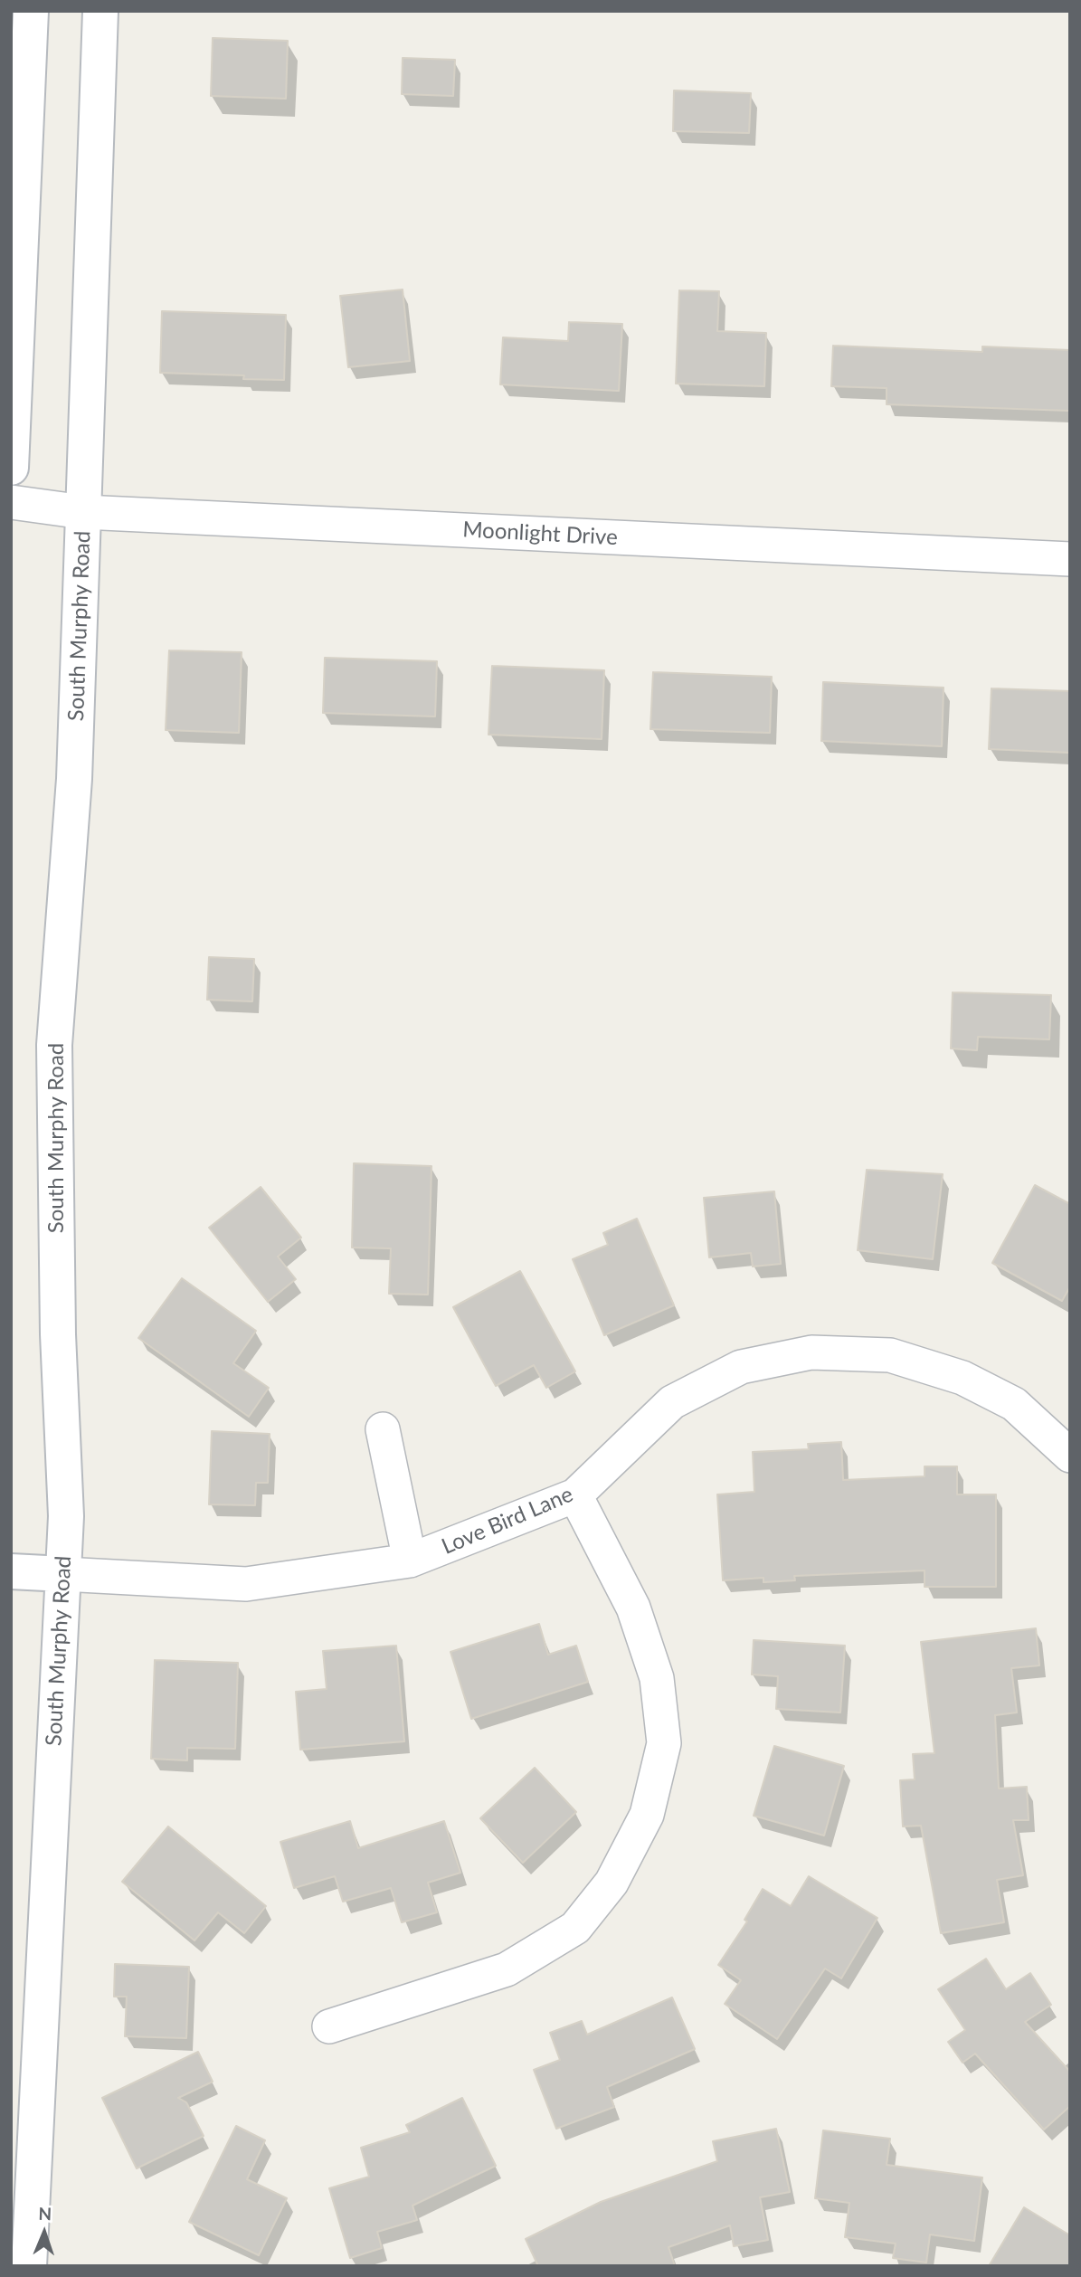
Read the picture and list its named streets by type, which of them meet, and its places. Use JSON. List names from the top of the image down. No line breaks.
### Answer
{"streets":{"main road":["South Murphy Road"],"street":["Moonlight Drive","Love Bird Lane"]},"crossings":[["Moonlight Drive","South Murphy Road"],["South Murphy Road","Love Bird Lane"]],"north":"top"}
